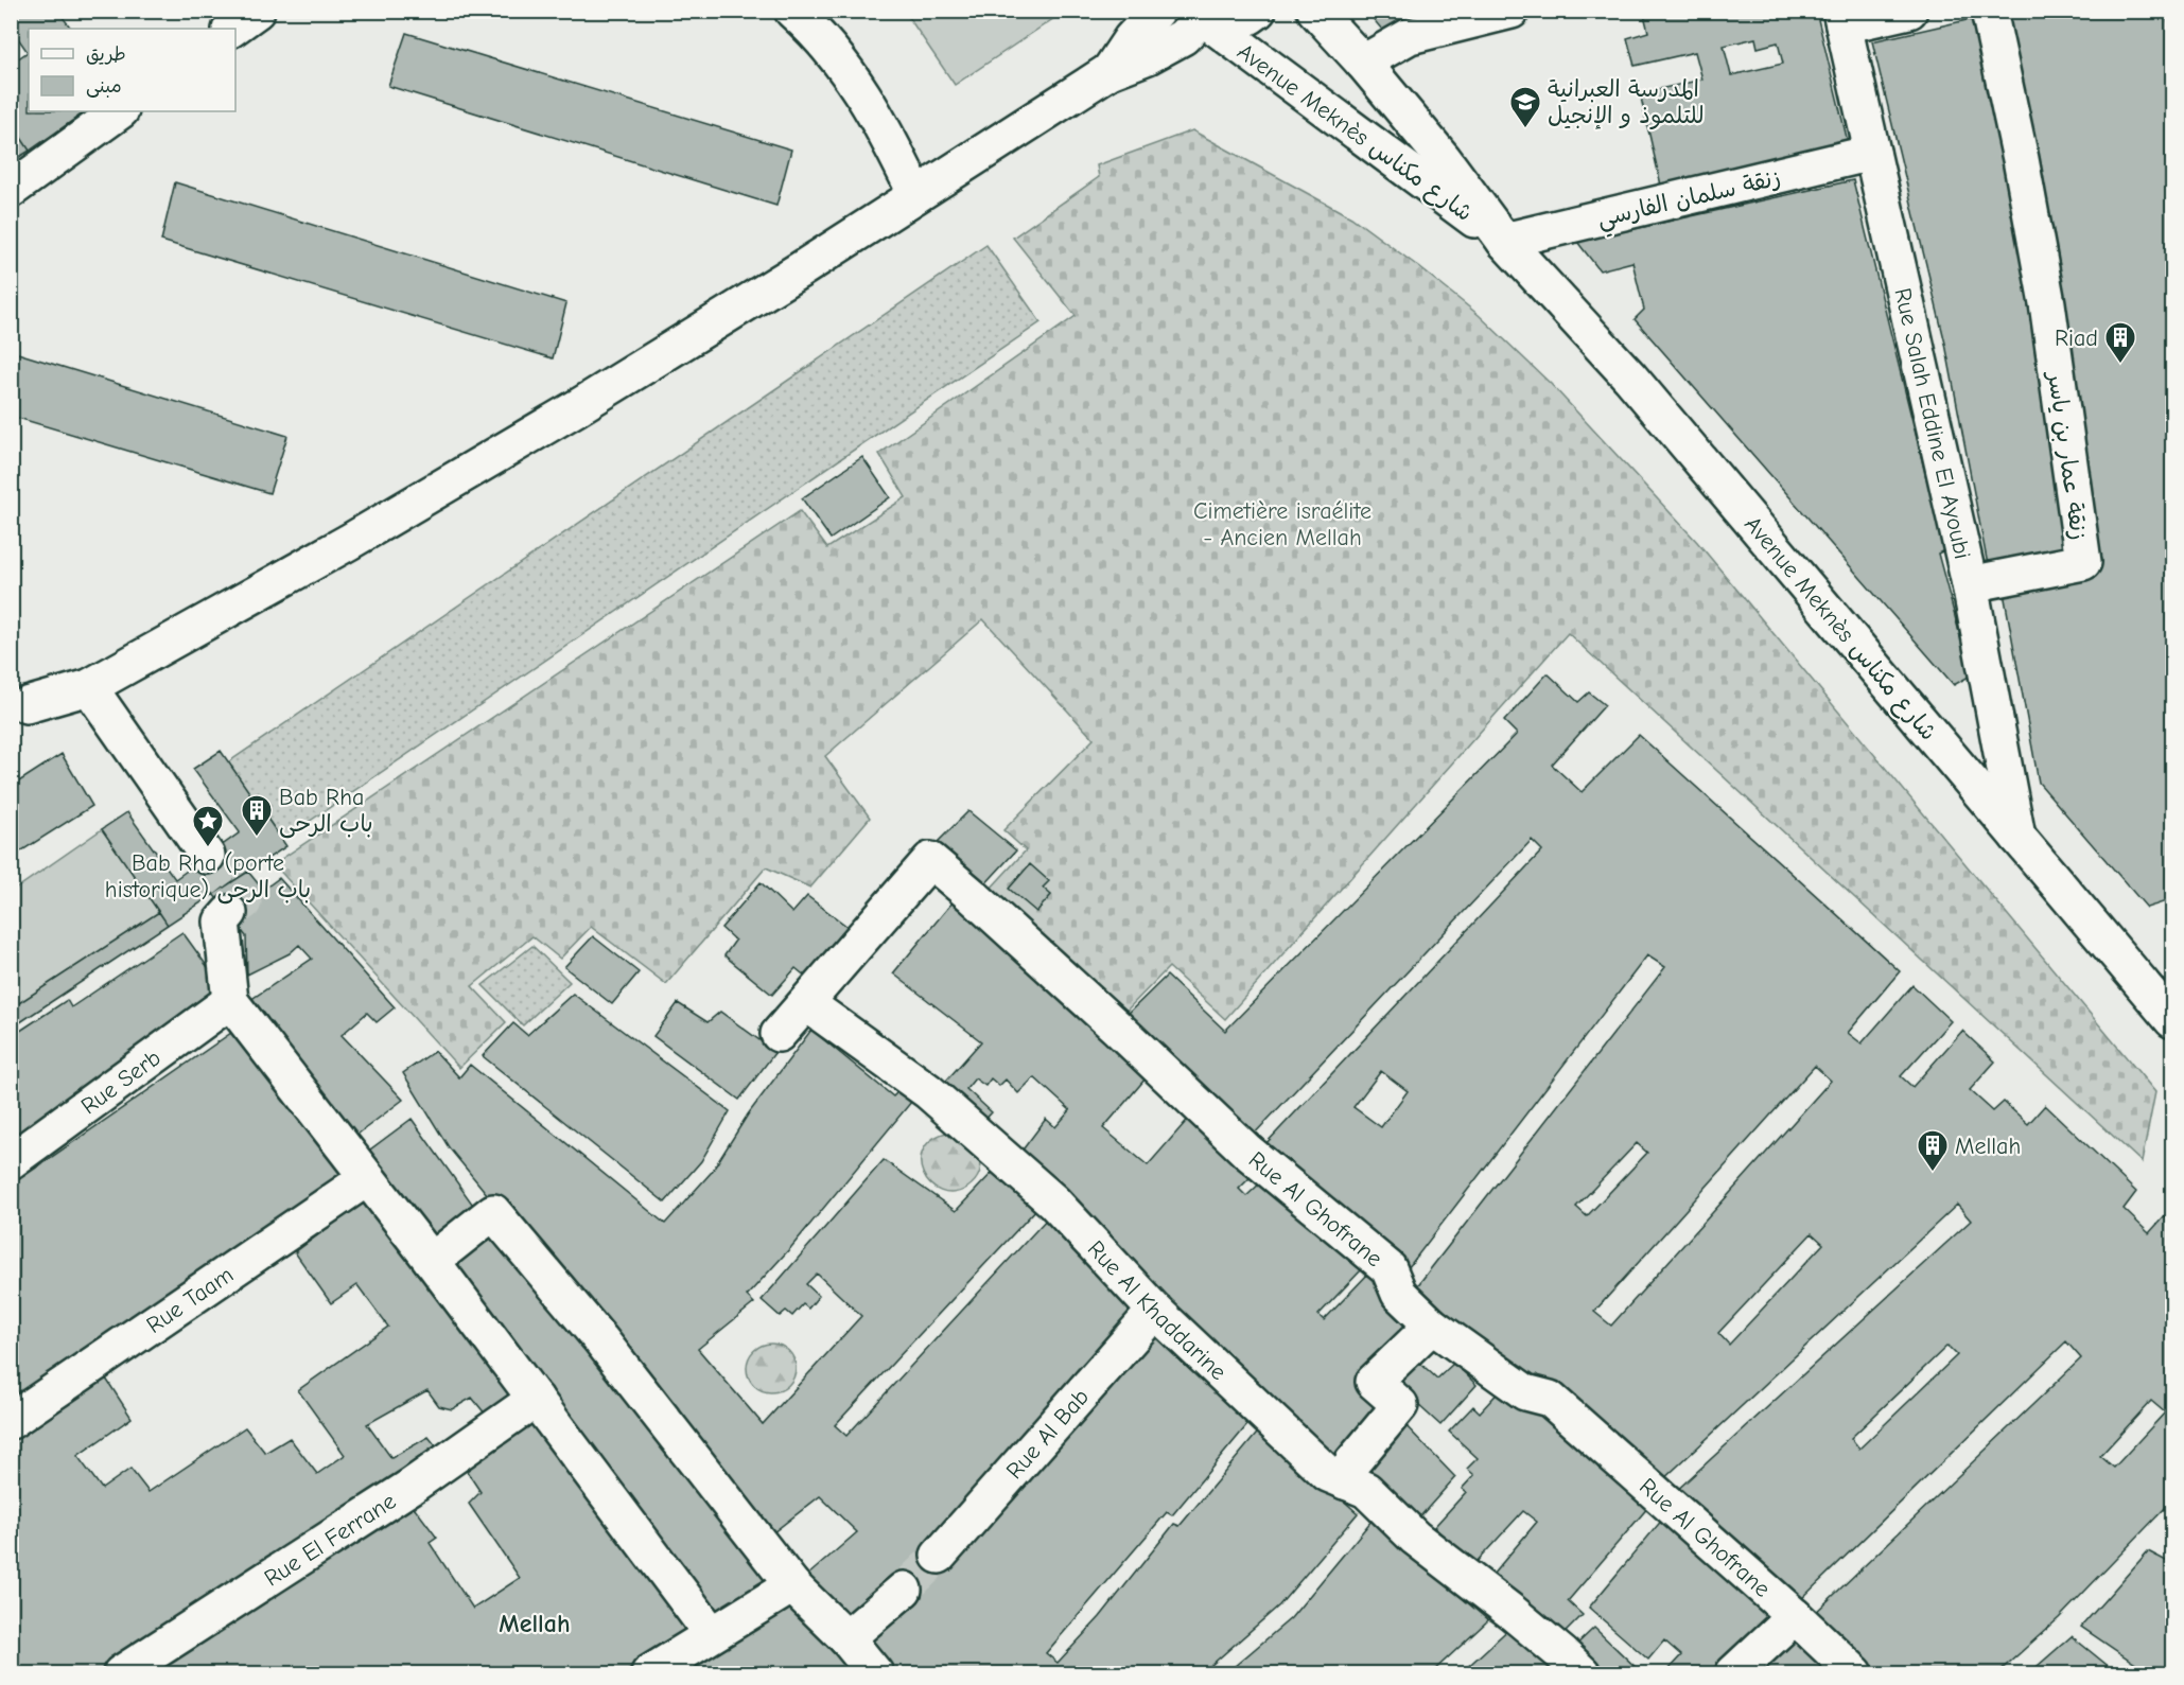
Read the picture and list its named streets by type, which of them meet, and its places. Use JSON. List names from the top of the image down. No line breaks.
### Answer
{"streets":{"street":["Avenue Meknès شارع مكناس","زنقة سلمان الفارسي","Rue Salah Eddine El Ayoubi","زنقة عمار بن ياسر","Rue Serb","Rue Al Ghofrane","Rue Taam","Rue Al Khaddarine","Rue Al Bab","Rue El Ferrane"]},"crossings":[["Avenue Meknès شارع مكناس","زنقة سلمان الفارسي"],["Avenue Meknès شارع مكناس","Rue Salah Eddine El Ayoubi"],["زنقة سلمان الفارسي","Rue Salah Eddine El Ayoubi"],["Rue Salah Eddine El Ayoubi","زنقة عمار بن ياسر"],["Rue Al Ghofrane","Rue Al Khaddarine"],["Rue Al Khaddarine","Rue Al Bab"]],"districts":["Mellah"],"parks":["Cimetière israélite - Ancien Mellah"],"places":{"school or university":["المدرسة العبرانية للتلموذ و الإنجيل"],"building":["Riad","Bab Rha باب الرحى","Mellah"],"place":["Bab Rha (porte historique) باب الرحى"]},"legend":["طريق","مبنى"]}
